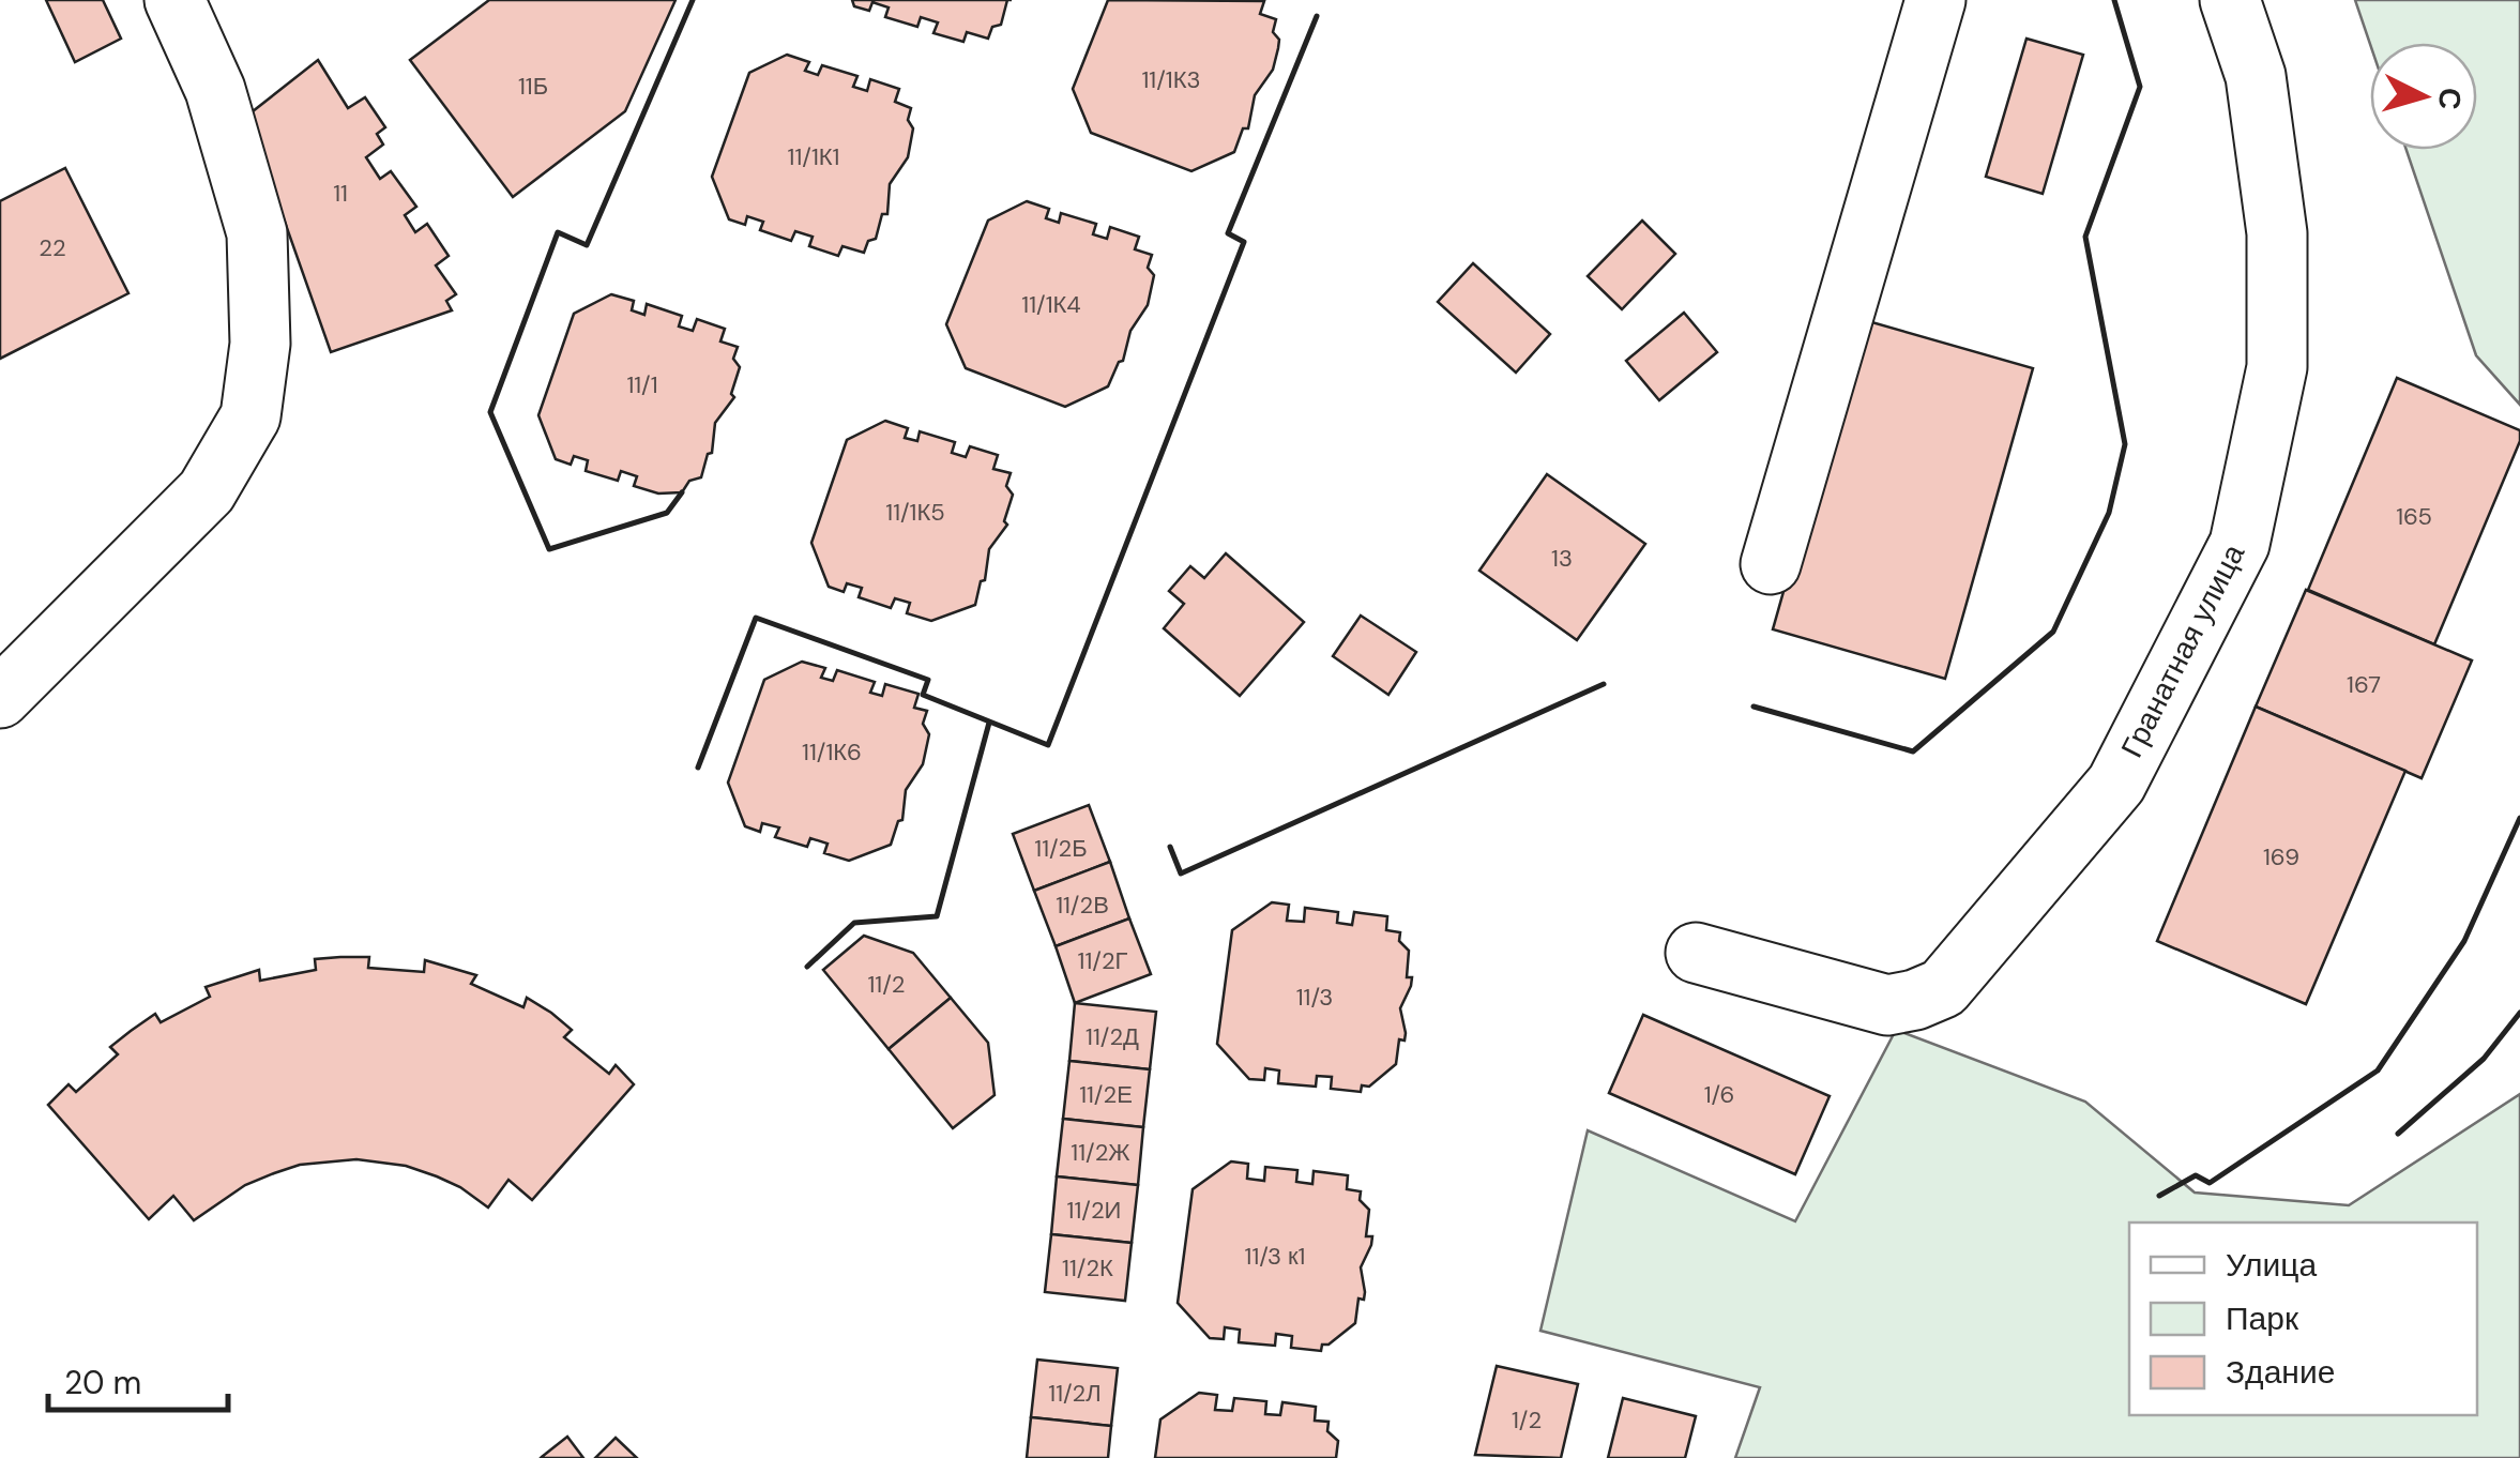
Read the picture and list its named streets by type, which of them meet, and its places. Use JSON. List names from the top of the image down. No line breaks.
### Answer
{"streets":{"street":["Гранатная улица"]},"house_numbers":["11/1К3","11Б","11/1К1","11","22","11/1К4","11/1","11/1К5","165","13","167","11/1К6","11/2Б","169","11/2В","11/2Г","11/2","11/3","11/2Д","11/2Е","1/6","11/2Ж","11/2И","11/3 к1","11/2К","11/2Л","1/2"],"legend":["Улица","Парк","Здание"],"scale_bar":"20 m","north":"right"}
